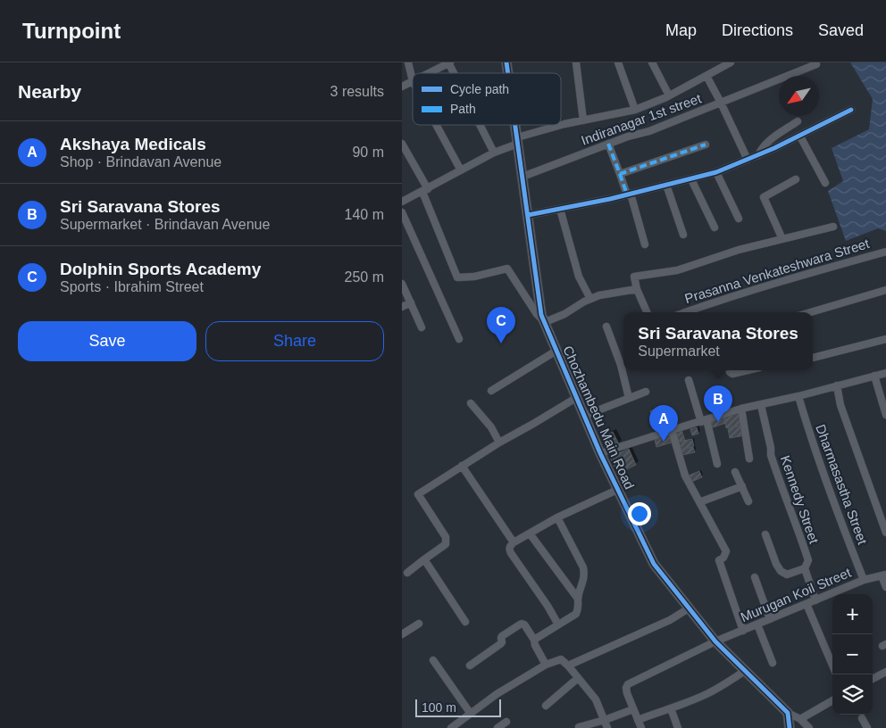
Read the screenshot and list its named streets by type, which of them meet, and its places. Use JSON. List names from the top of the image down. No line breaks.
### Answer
{"streets":{"street":["Indiranagar 1st street","Prasanna Venkateshwara Street","Chozhambedu Main Road","Dharmasastha Street","Kennedy Street","Murugan Koil Street"]},"crossings":[["Indiranagar 1st street","Chozhambedu Main Road"],["Chozhambedu Main Road","Murugan Koil Street"],["Dharmasastha Street","Murugan Koil Street"],["Kennedy Street","Murugan Koil Street"]],"legend":["Cycle path","Path"],"scale_bar":"100 m","north":"bottom left","page":{"header":"Turnpoint","nav":["Map","Directions","Saved"],"heading":["Nearby","3 results"],"list":[{"mark":"A","name":"Akshaya Medicals","note":"Shop · Brindavan Avenue","value":"90 m"},{"mark":"B","name":"Sri Saravana Stores","note":"Supermarket · Brindavan Avenue","value":"140 m"},{"mark":"C","name":"Dolphin Sports Academy","note":"Sports · Ibrahim Street","value":"250 m"}],"pins":["C","B","A"],"buttons":["Save","Share"],"popup":["Sri Saravana Stores","Supermarket"],"map_buttons":["+","−"],"scale":"100 m"}}
